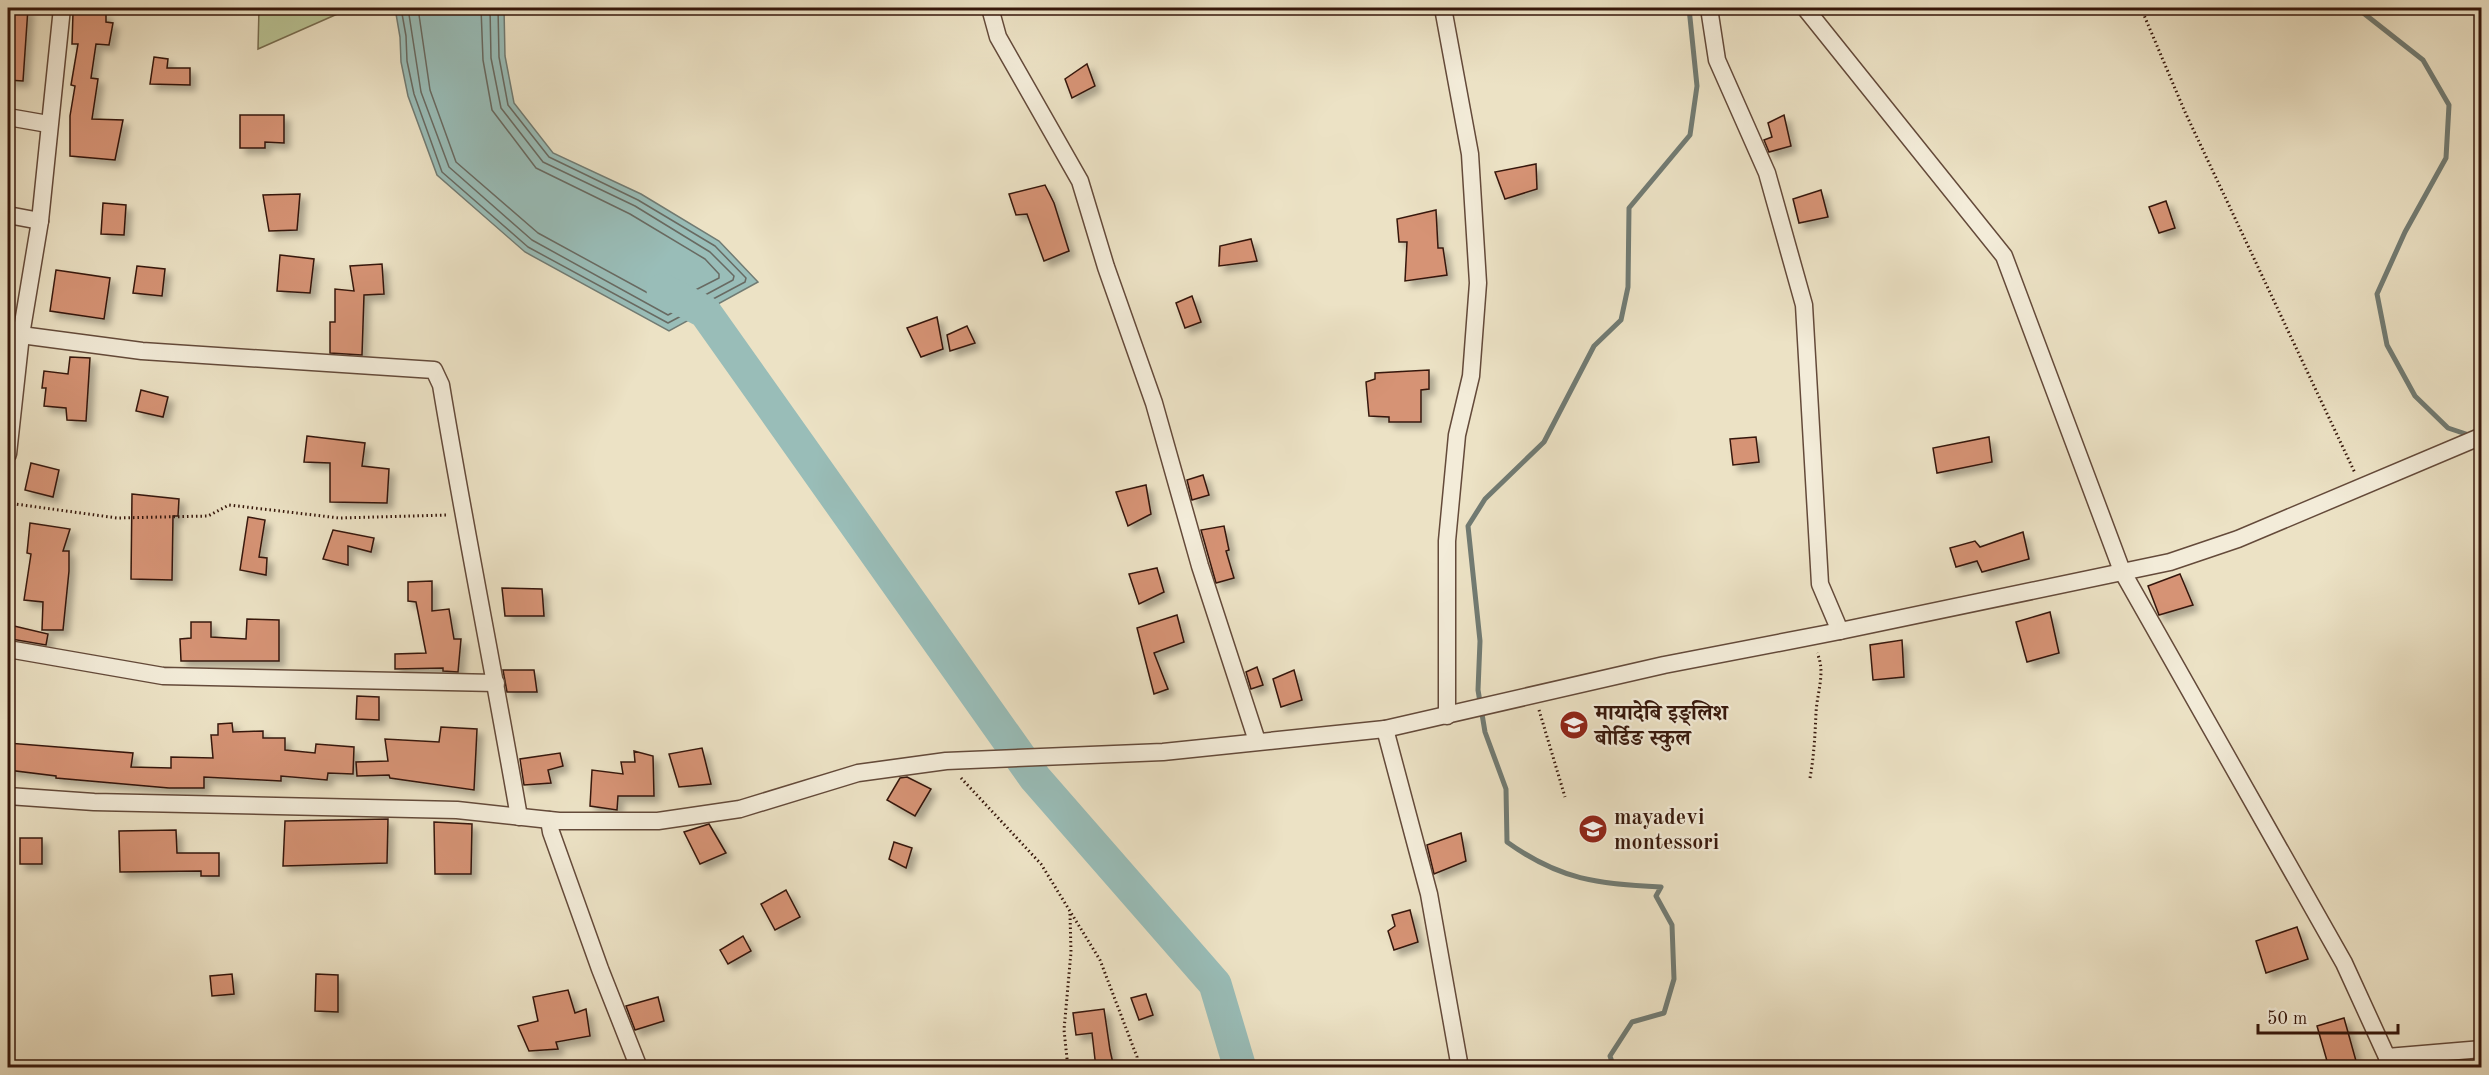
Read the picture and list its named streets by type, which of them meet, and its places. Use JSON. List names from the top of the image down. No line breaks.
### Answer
{"places":{"school or university":["मायादेबि इङ्लिश बोर्डिङ स्कुल","mayadevi montessori"]},"scale_bar":"50 m"}
